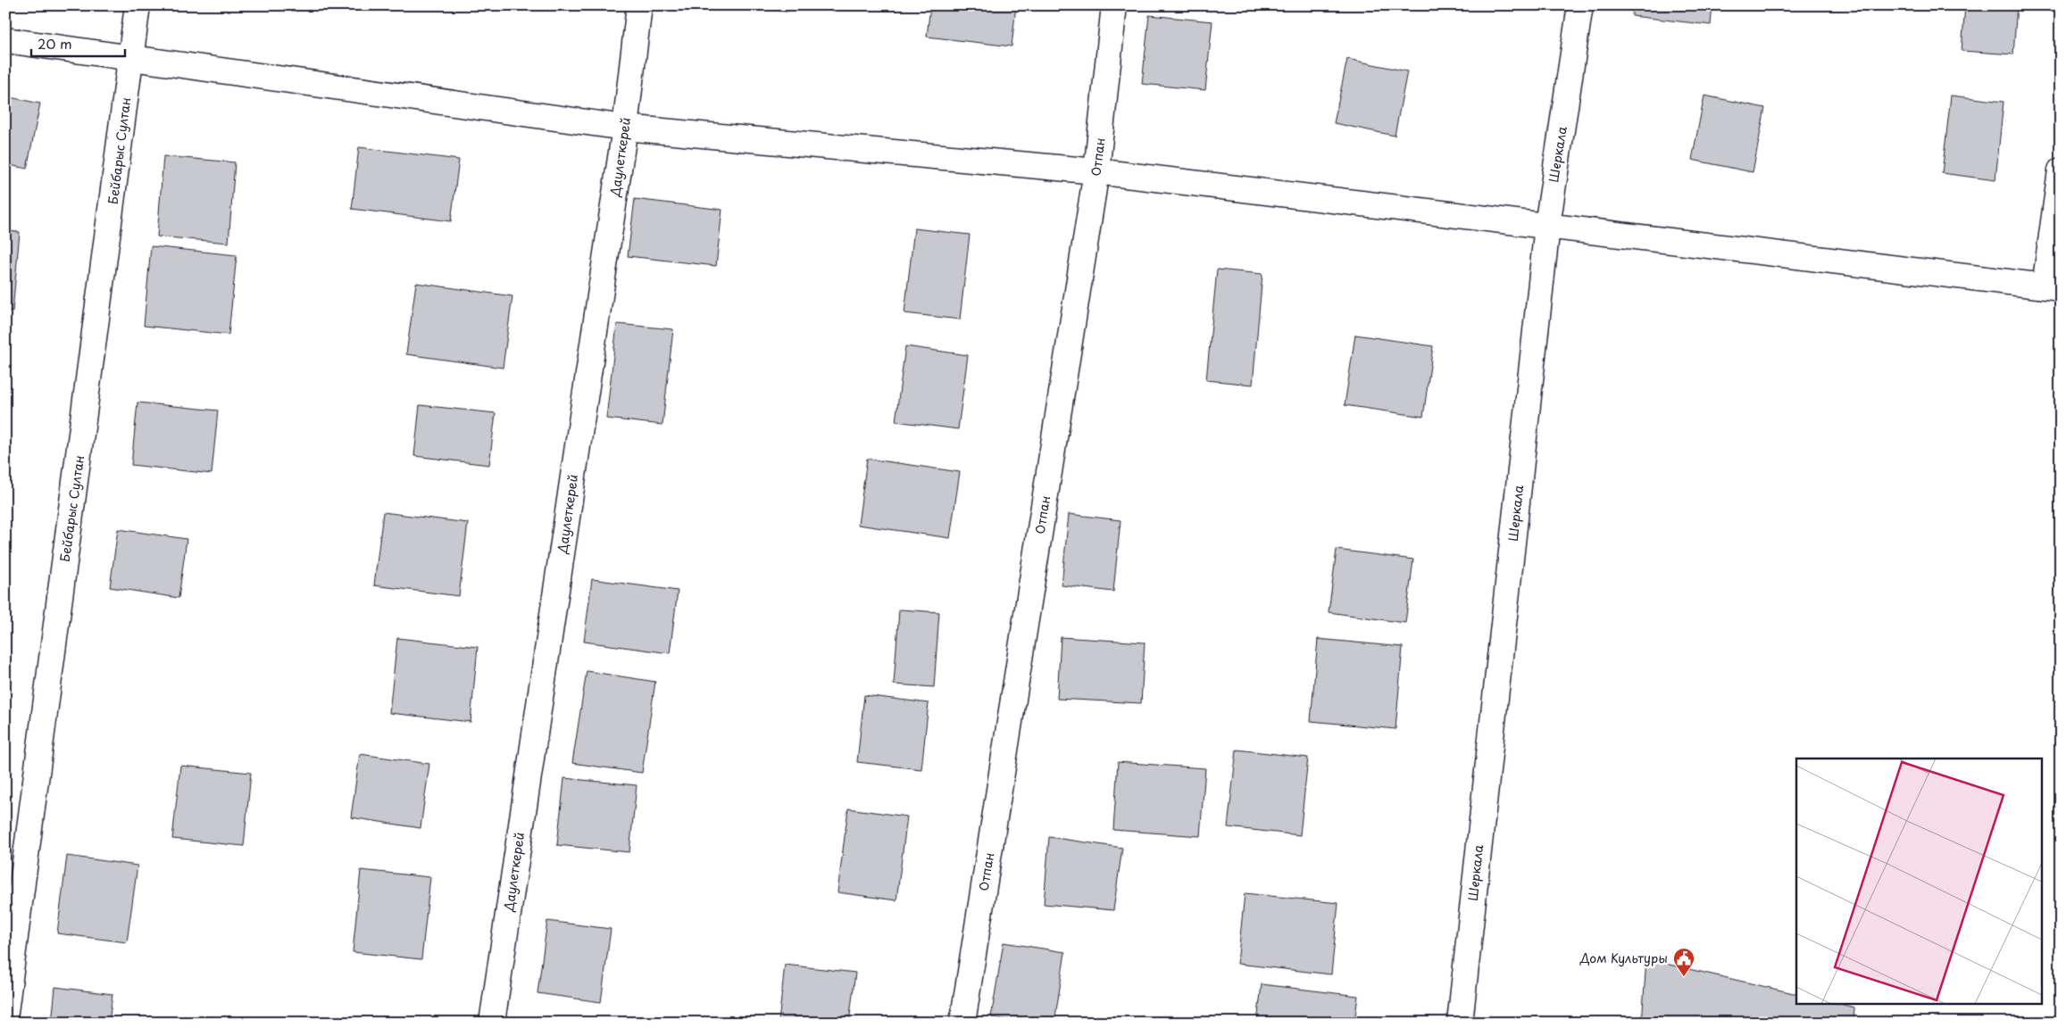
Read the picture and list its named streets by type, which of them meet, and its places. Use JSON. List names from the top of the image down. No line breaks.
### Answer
{"streets":{"street":["Бейбарыс Султан","Шеркала","Даулеткерей","Отпан"]},"places":{"public building":["Дом Культуры"]},"scale_bar":"20 m"}
